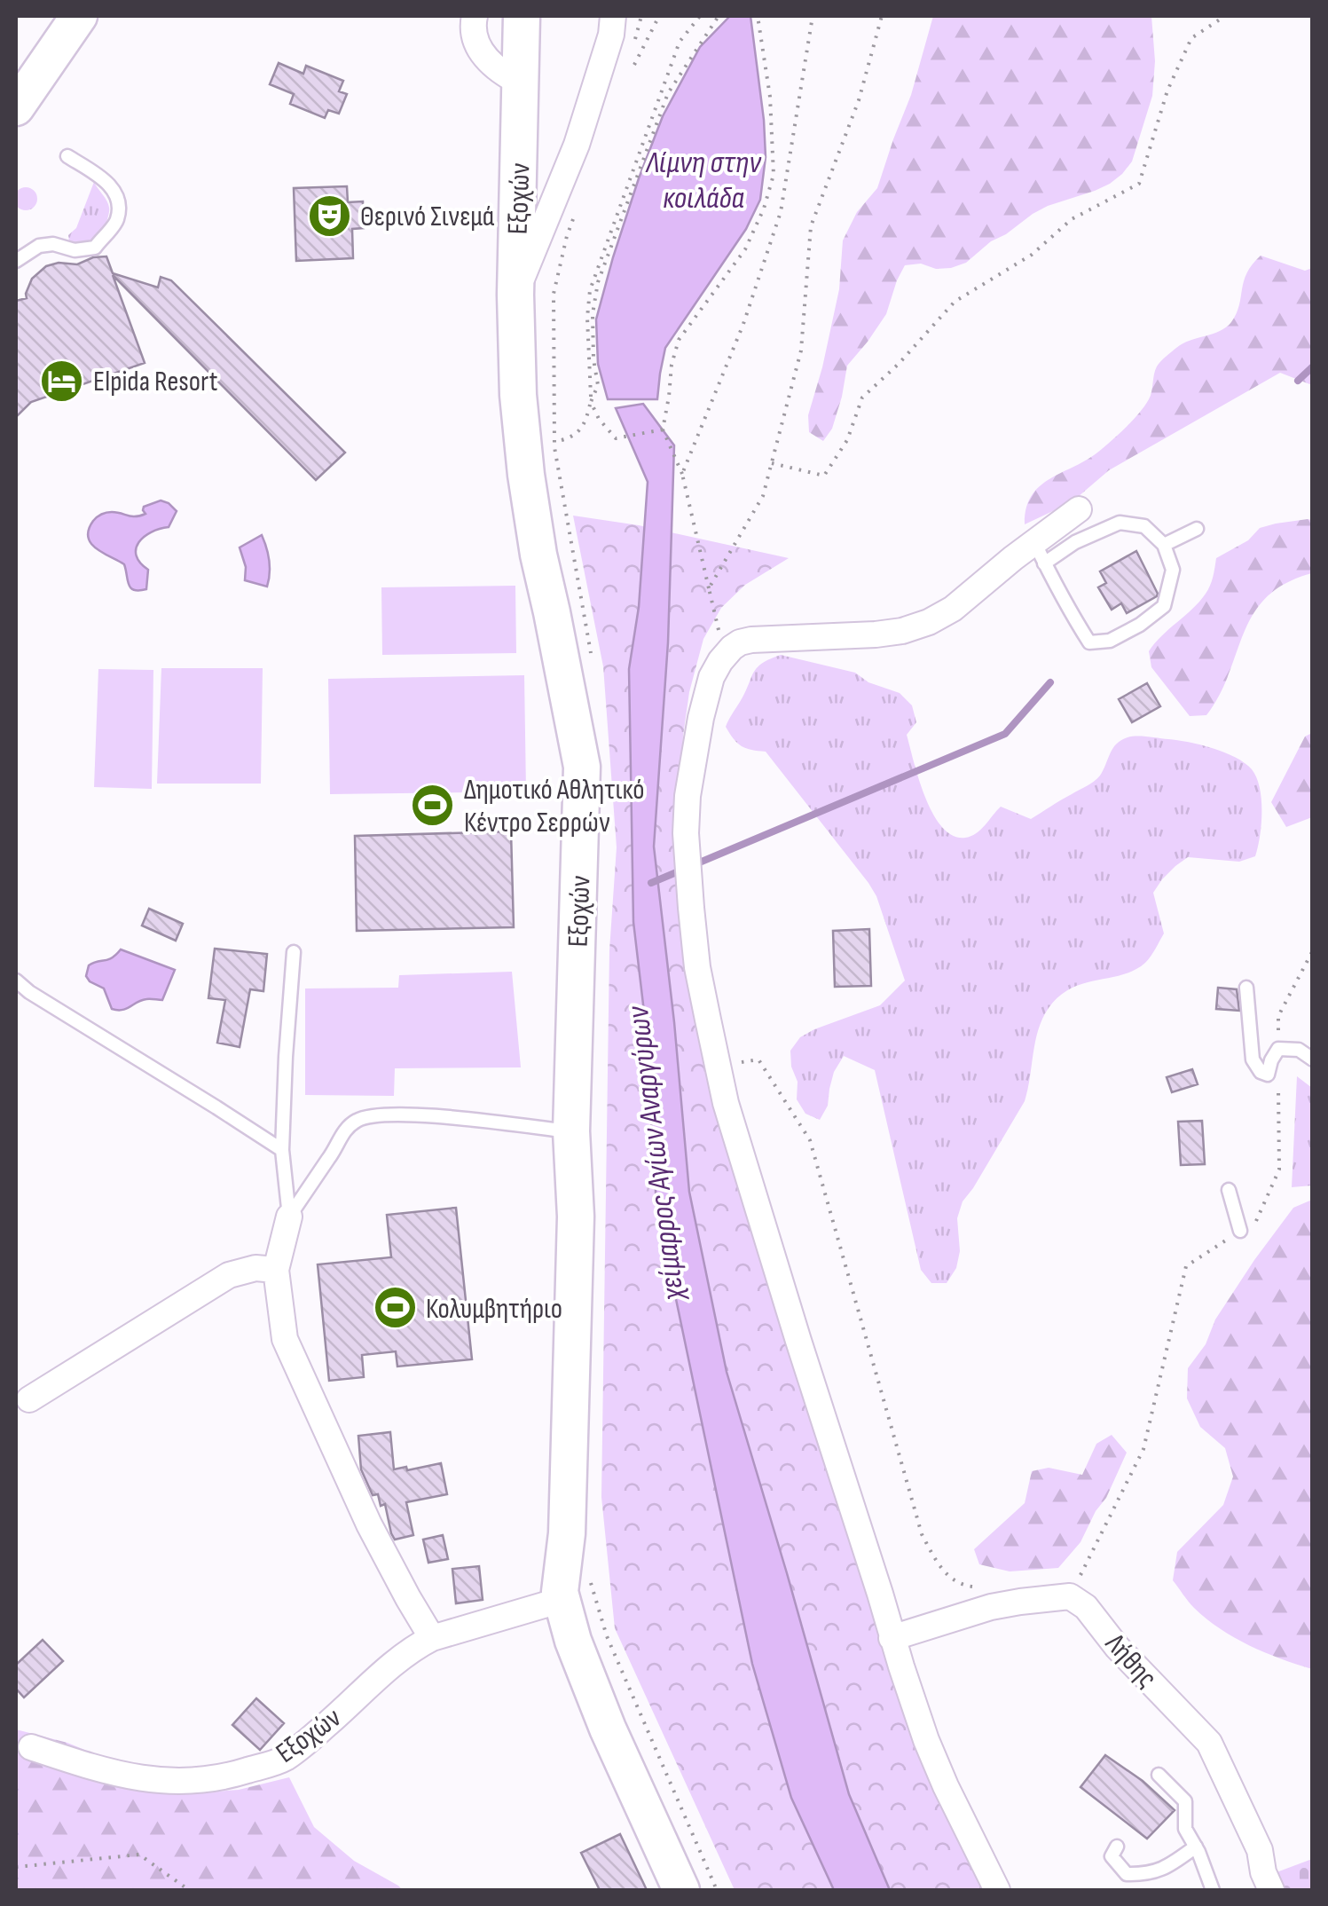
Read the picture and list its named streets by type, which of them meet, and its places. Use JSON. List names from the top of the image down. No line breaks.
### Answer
{"streets":{"main road":["Εξοχών"],"street":["Λήθης"]},"water":["Λίμνη στην κοιλάδα","χείμαρρος Αγίων Αναργύρων"],"places":{"theatre":["Θερινό Σινεμά"],"hotel":["Elpida Resort"],"sports":["Δημοτικό Αθλητικό Κέντρο Σερρών","Κολυμβητήριο"]}}
